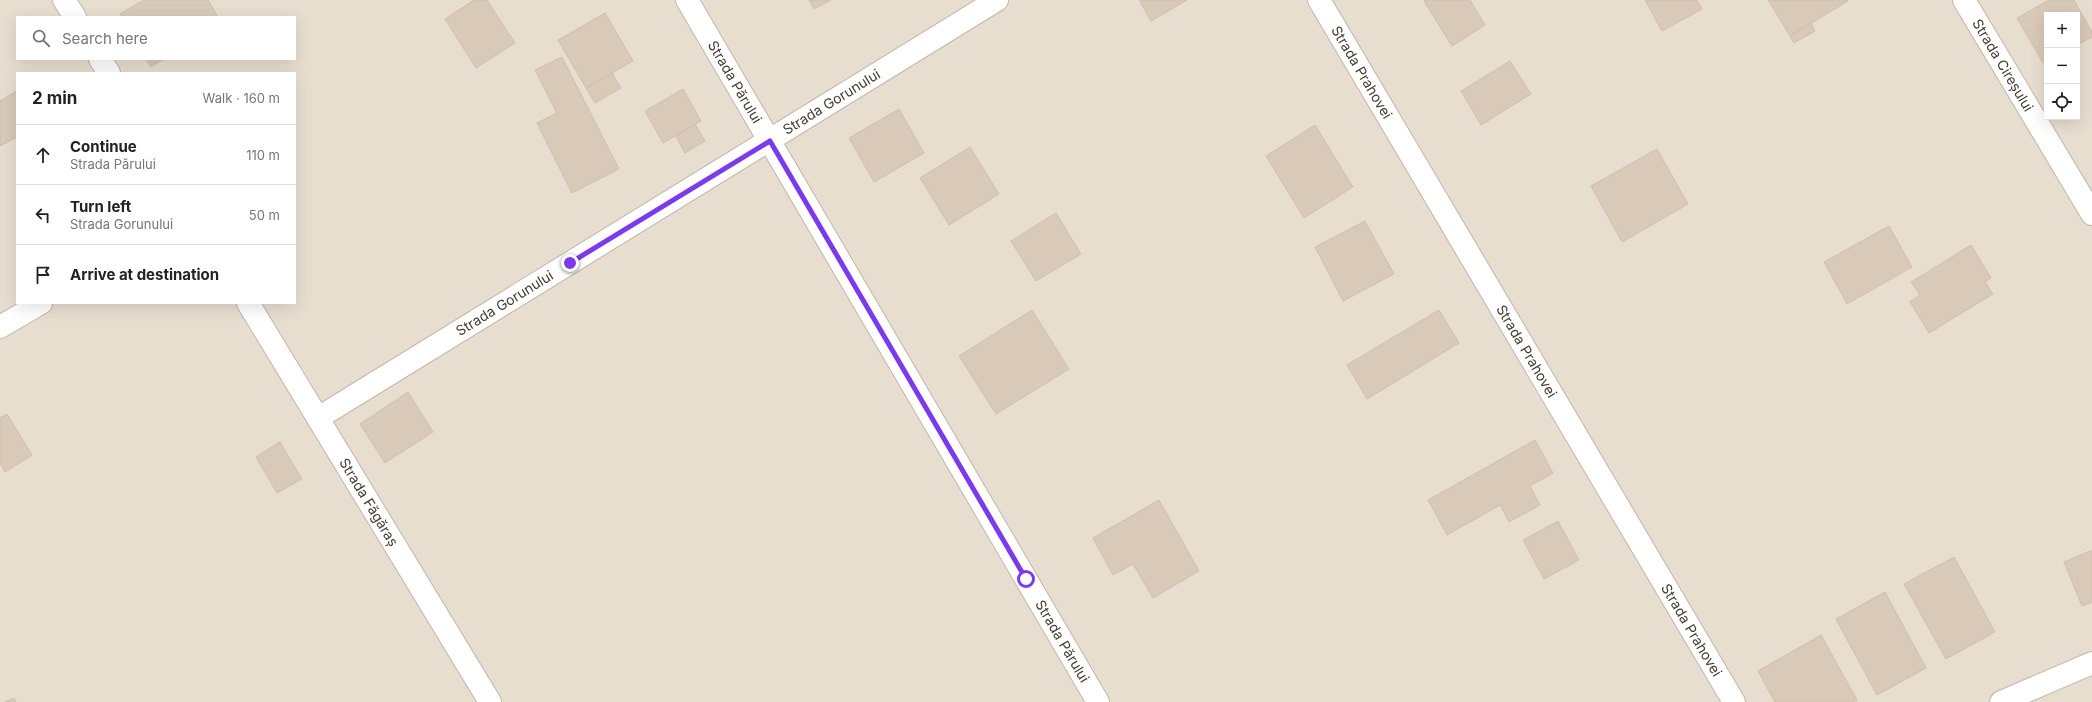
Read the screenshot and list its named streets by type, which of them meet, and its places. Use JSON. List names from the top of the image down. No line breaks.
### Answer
{"streets":{"street":["Strada Cireșului","Strada Prahovei","Strada Părului","Strada Gorunului","Strada Făgăraș"]},"crossings":[["Strada Părului","Strada Gorunului"],["Strada Gorunului","Strada Făgăraș"]],"page":{"map_buttons":["+","−"],"search":"Search here","heading":["2 min","Walk · 160 m"],"list":[["Continue","Strada Părului","110 m"],["Turn left","Strada Gorunului","50 m"],"Arrive at destination"]}}
